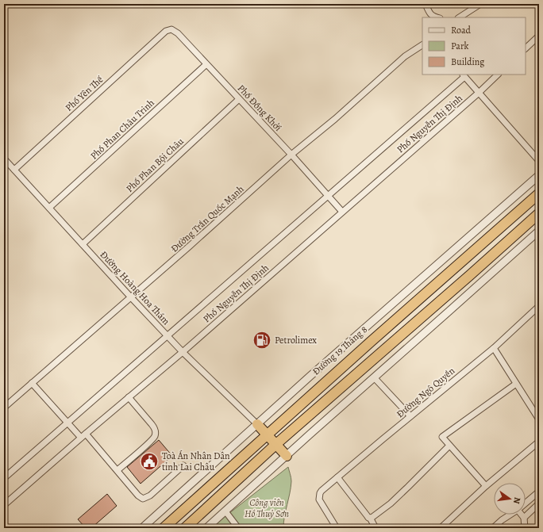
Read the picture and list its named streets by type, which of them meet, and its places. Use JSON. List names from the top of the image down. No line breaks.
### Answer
{"streets":{"highway":["Đường 19 Tháng 8"],"street":["Phố Yên Thế","Phố Đồng Khởi","Phố Nguyễn Thị Định","Phố Phan Châu Trinh","Phố Phan Bội Châu","Đường Trần Quốc Mạnh","Đường Hoàng Hoa Thám","Đường Ngô Quyền"]},"crossings":[["Phố Yên Thế","Phố Đồng Khởi"],["Phố Yên Thế","Đường Hoàng Hoa Thám"],["Phố Đồng Khởi","Phố Nguyễn Thị Định"],["Phố Đồng Khởi","Phố Phan Châu Trinh"],["Phố Đồng Khởi","Phố Phan Bội Châu"],["Phố Đồng Khởi","Đường Trần Quốc Mạnh"],["Phố Nguyễn Thị Định","Đường Hoàng Hoa Thám"],["Phố Phan Châu Trinh","Đường Hoàng Hoa Thám"],["Phố Phan Bội Châu","Đường Hoàng Hoa Thám"],["Đường Trần Quốc Mạnh","Đường Hoàng Hoa Thám"],["Đường Hoàng Hoa Thám","Đường 19 Tháng 8"]],"parks":["Công viên Hồ Thuỷ Sơn"],"places":{"fuel station":["Petrolimex"],"public building":["Toà Án Nhân Dân tỉnh Lai Châu"]},"legend":["Road","Park","Building"],"north":"right"}
